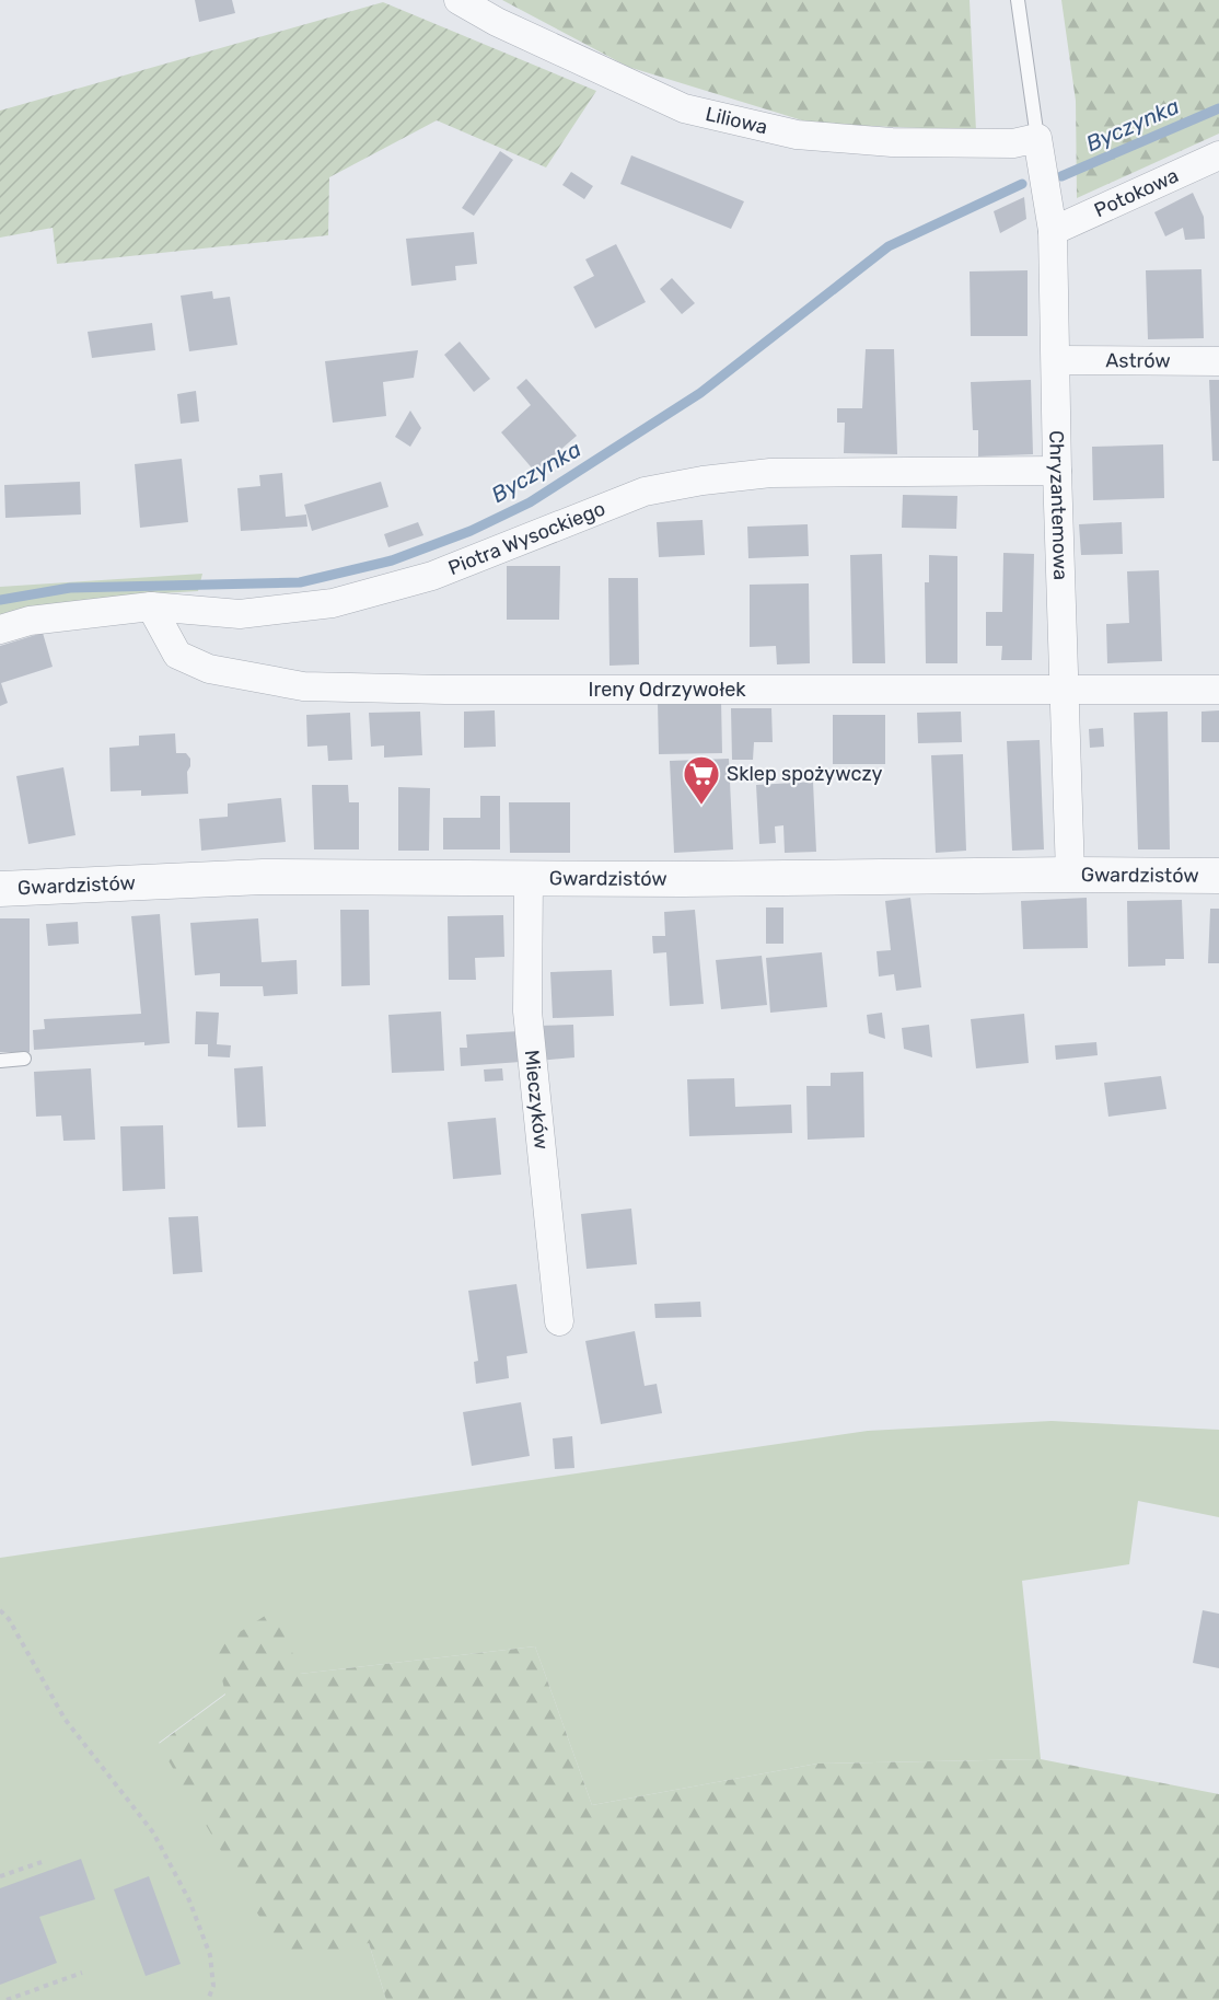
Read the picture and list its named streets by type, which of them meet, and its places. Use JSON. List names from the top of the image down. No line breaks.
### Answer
{"streets":{"street":["Liliowa","Potokowa","Astrów","Chryzantemowa","Piotra Wysockiego","Ireny Odrzywołek","Gwardzistów","Mieczyków"]},"crossings":[["Liliowa","Chryzantemowa"],["Potokowa","Chryzantemowa"],["Astrów","Chryzantemowa"],["Chryzantemowa","Piotra Wysockiego"],["Chryzantemowa","Ireny Odrzywołek"],["Chryzantemowa","Gwardzistów"],["Piotra Wysockiego","Ireny Odrzywołek"],["Gwardzistów","Mieczyków"]],"water":["Byczynka"],"places":{"supermarket":["Sklep spożywczy"]}}
